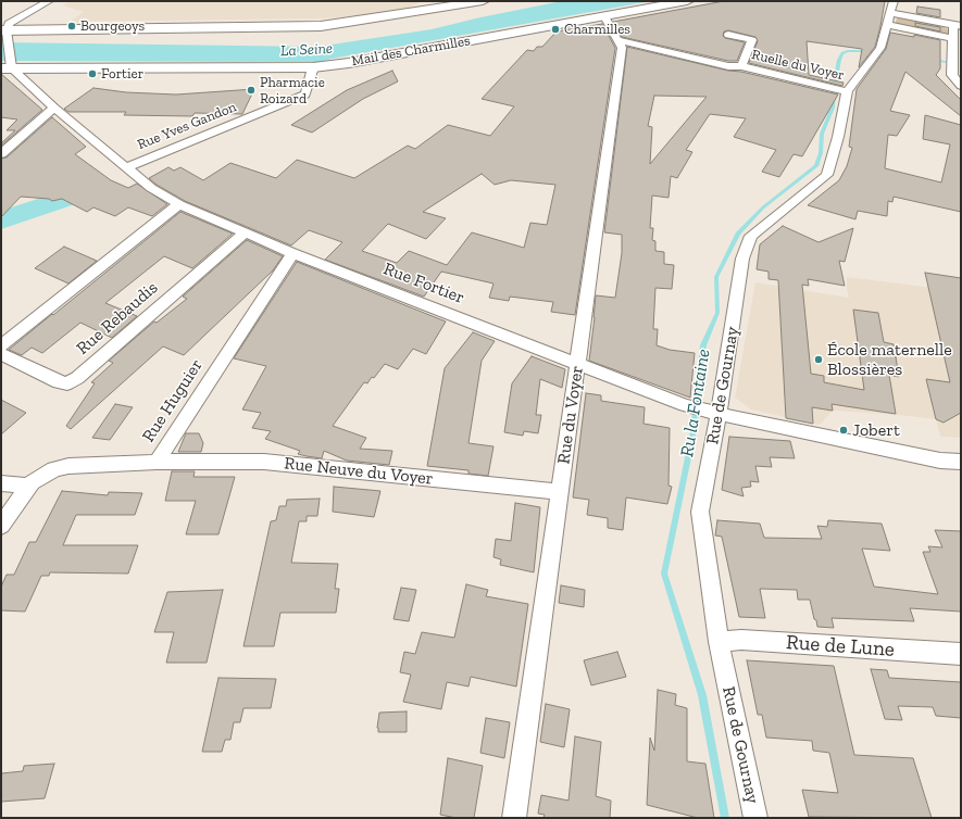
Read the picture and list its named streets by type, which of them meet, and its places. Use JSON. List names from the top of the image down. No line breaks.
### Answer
{"streets":{"main road":["Mail des Charmilles"],"street":["Ruelle du Voyer","Rue Yves Gandon","Rue Fortier","Rue Rebaudis","Rue de Gournay","Rue Huguier","Rue du Voyer","Rue Neuve du Voyer","Rue de Lune"]},"crossings":[["Mail des Charmilles","Rue Yves Gandon"],["Mail des Charmilles","Rue Fortier"],["Ruelle du Voyer","Rue de Gournay"],["Rue Yves Gandon","Rue Fortier"],["Rue Fortier","Rue Rebaudis"],["Rue Fortier","Rue de Gournay"],["Rue Fortier","Rue Huguier"],["Rue Fortier","Rue du Voyer"],["Rue de Gournay","Rue de Lune"],["Rue Huguier","Rue Neuve du Voyer"],["Rue du Voyer","Rue Neuve du Voyer"]],"water":["La Seine","Ru la Fontaine"],"places":["Bourgeoys","Charmilles","Fortier","Pharmacie Roizard","École maternelle Blossières","Jobert"]}
